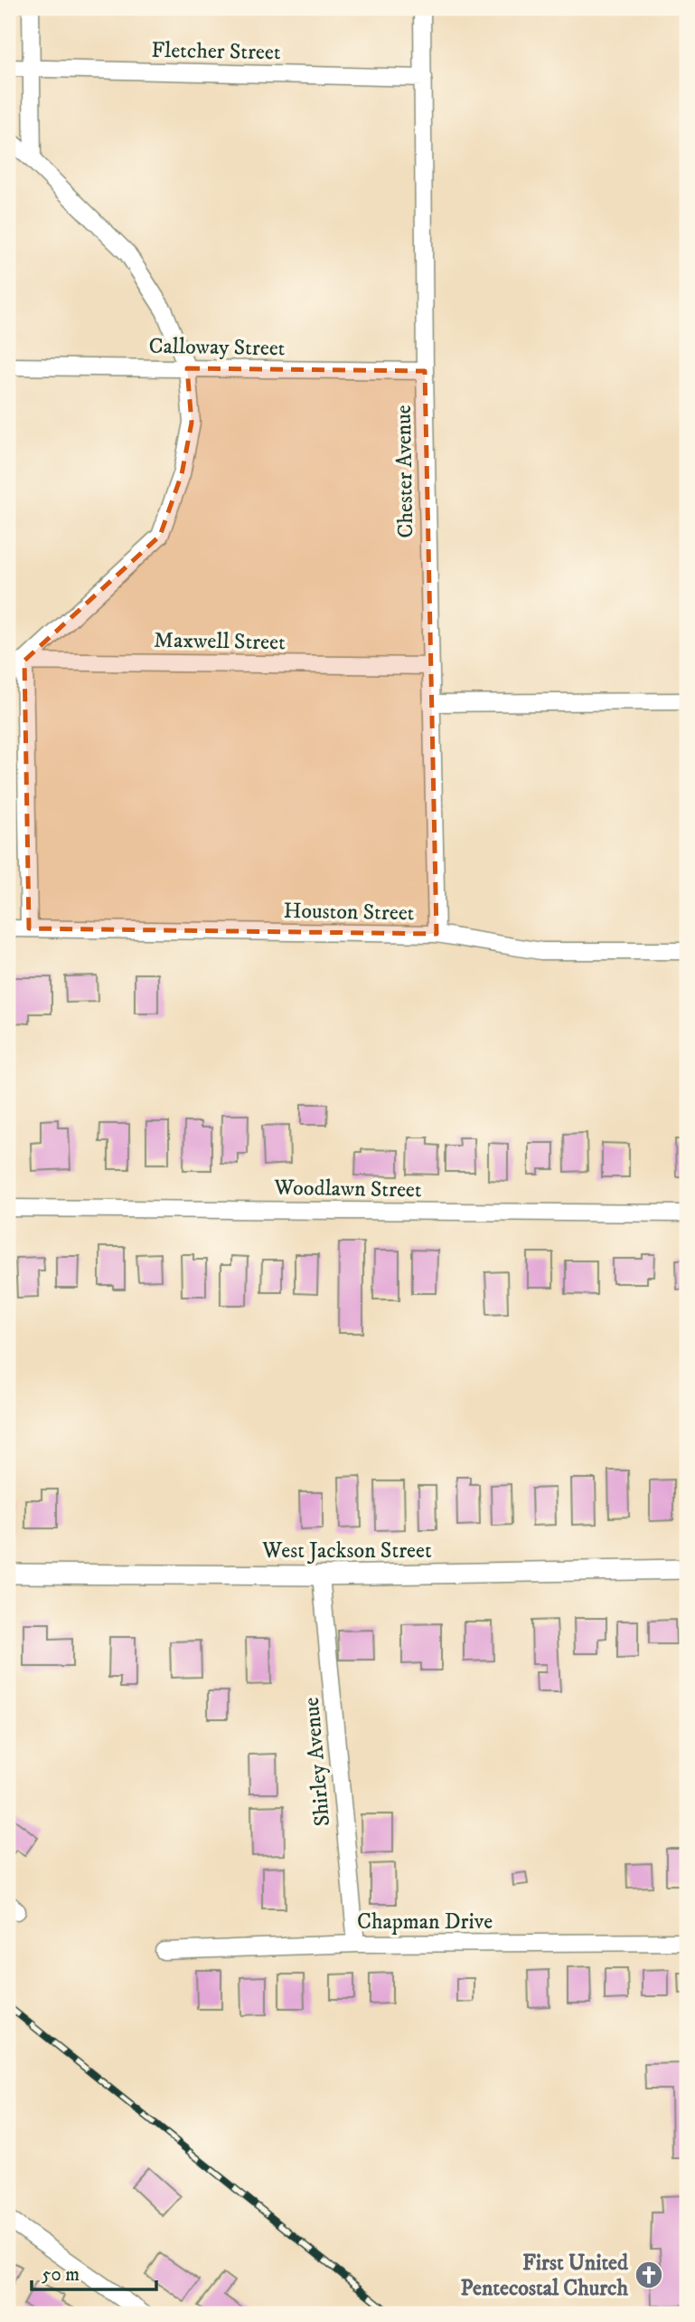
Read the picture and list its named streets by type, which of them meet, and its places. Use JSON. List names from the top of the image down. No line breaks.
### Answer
{"streets":{"street":["Fletcher Street","Calloway Street","Chester Avenue","Maxwell Street","Houston Street","Woodlawn Street","West Jackson Street","Shirley Avenue","Chapman Drive"]},"crossings":[["Fletcher Street","Chester Avenue"],["Calloway Street","Chester Avenue"],["Chester Avenue","Maxwell Street"],["Chester Avenue","Houston Street"],["West Jackson Street","Shirley Avenue"],["Shirley Avenue","Chapman Drive"]],"places":{"church":["First United Pentecostal Church"]},"scale_bar":"50 m"}
